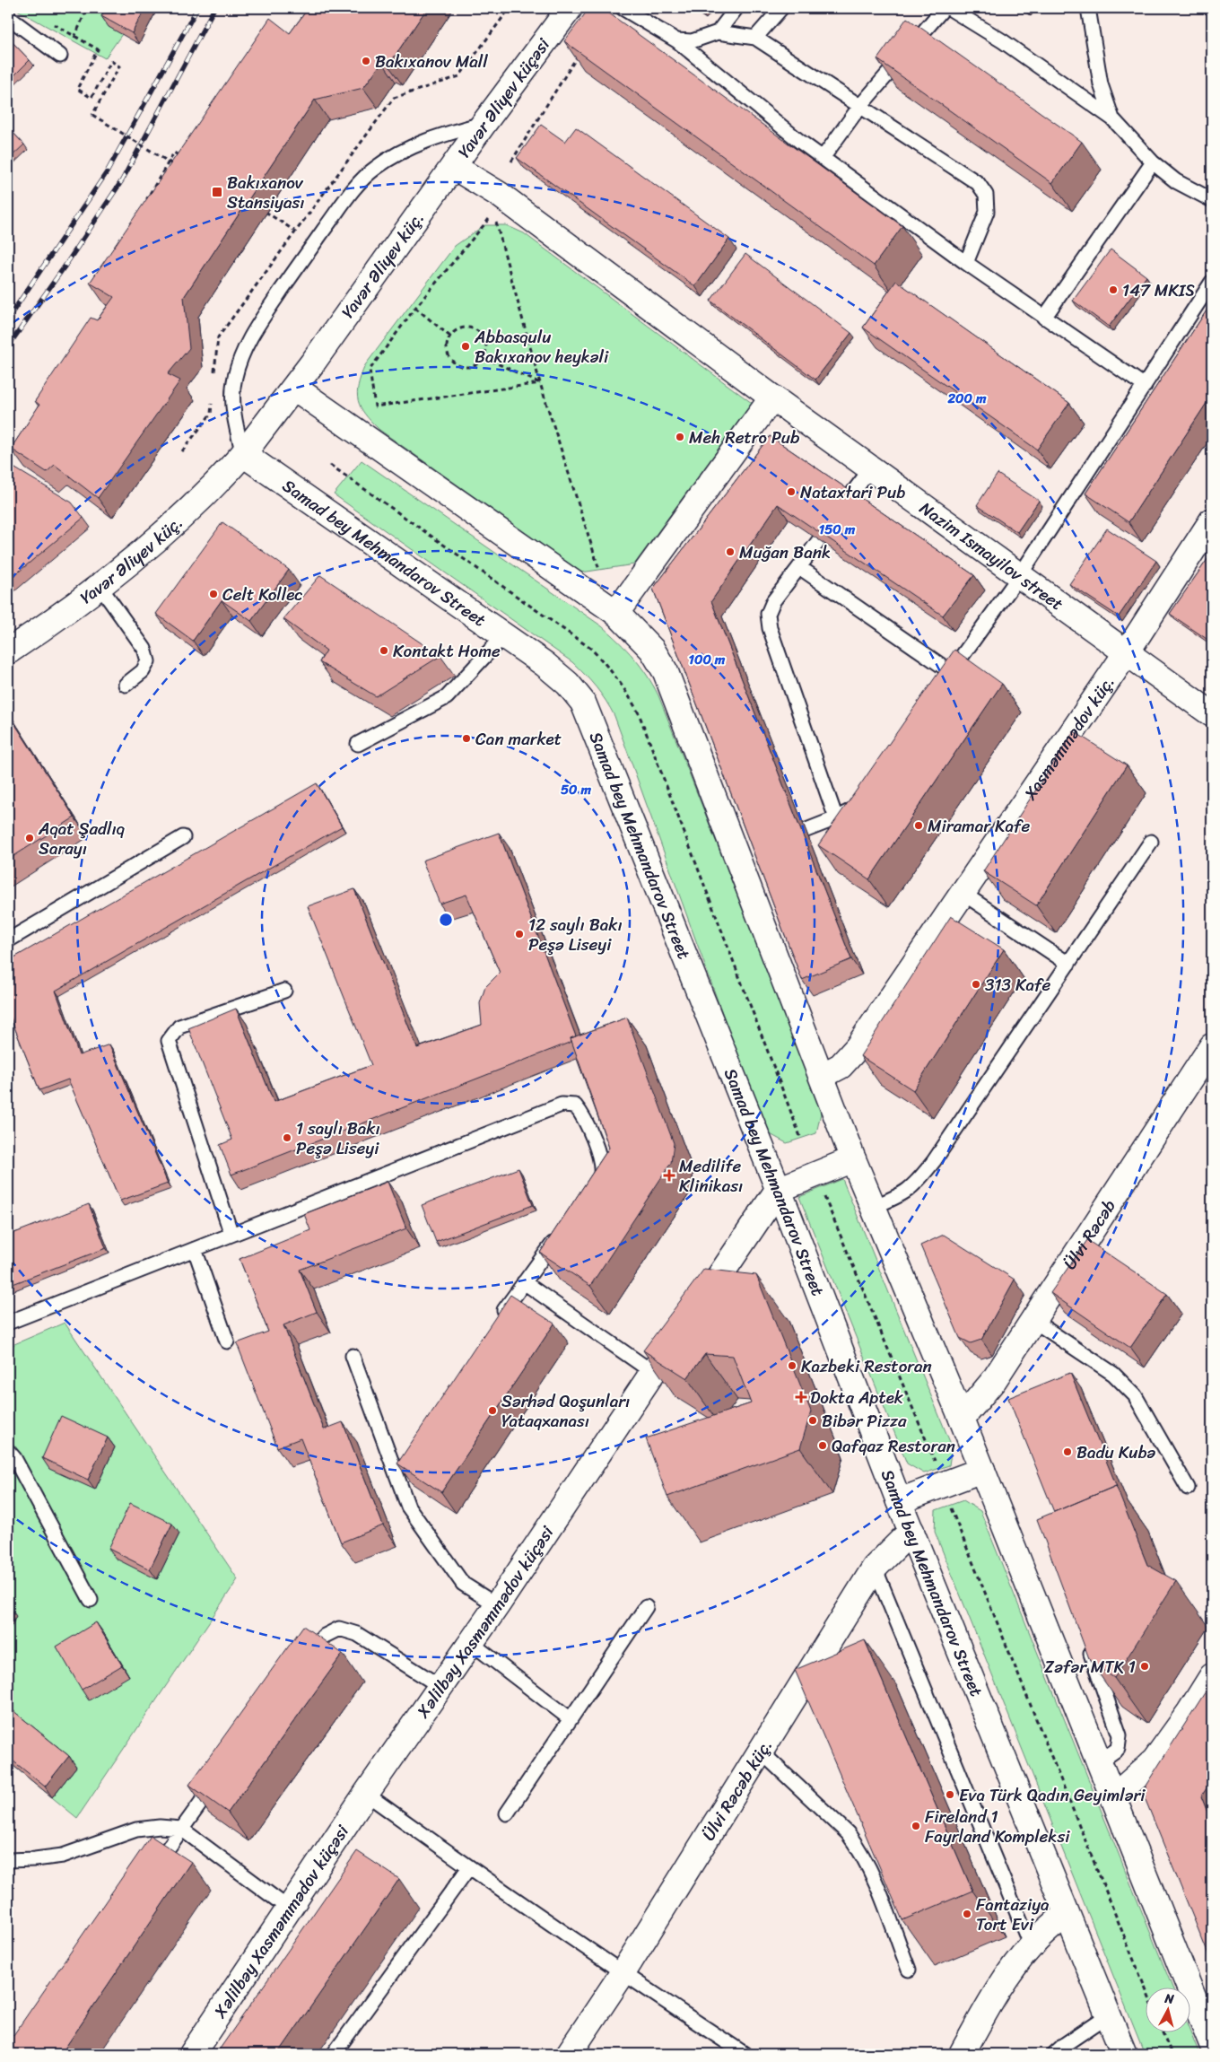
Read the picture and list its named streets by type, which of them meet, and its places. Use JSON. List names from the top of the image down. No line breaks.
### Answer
{"streets":{"street":["Yavər Əliyev küçəsi","Yavər Əliyev küç.","Samad bey Mehmandarov Street","Nazim Ismayilov street","Xasməmmədov küç.","Ülvi Rəcəb","Xəlilbəy Xasməmmədov küçəsi","Ülvi Rəcəb küç."]},"crossings":[["Yavər Əliyev küçəsi","Yavər Əliyev küç."],["Yavər Əliyev küçəsi","Nazim Ismayilov street"],["Yavər Əliyev küç.","Samad bey Mehmandarov Street"],["Yavər Əliyev küç.","Nazim Ismayilov street"],["Samad bey Mehmandarov Street","Xəlilbəy Xasməmmədov küçəsi"],["Samad bey Mehmandarov Street","Ülvi Rəcəb küç."],["Nazim Ismayilov street","Xasməmmədov küç."]],"places":{"other":["Bakıxanov Mall","147 MKIS","Abbasqulu Bakıxanov heykəli","Meh Retro Pub","Nataxtari Pub","Muğan Bank","Celt Kollec","Kontakt Home","Can market","Miramar Kafe","Aqat Şadlıq Sarayı","12 saylı Bakı Peşə Liseyi","313 Kafe","1 saylı Bakı Peşə Liseyi","Kazbeki Restoran","Sərhəd Qoşunları Yataqxanası","Bibər Pizza","Qafqaz Restoran","Badu Kubə","Zəfər MTK 1","Eva Türk Qadın Geyimləri","Fireland 1 Fayrland Kompleksi","Fantaziya Tort Evi"],"transit":["Bakıxanov Stansiyası"],"health":["Medilife Klinikası","Dokta Aptek"]},"north":"top","rings":["200 m","150 m","100 m","50 m"]}
